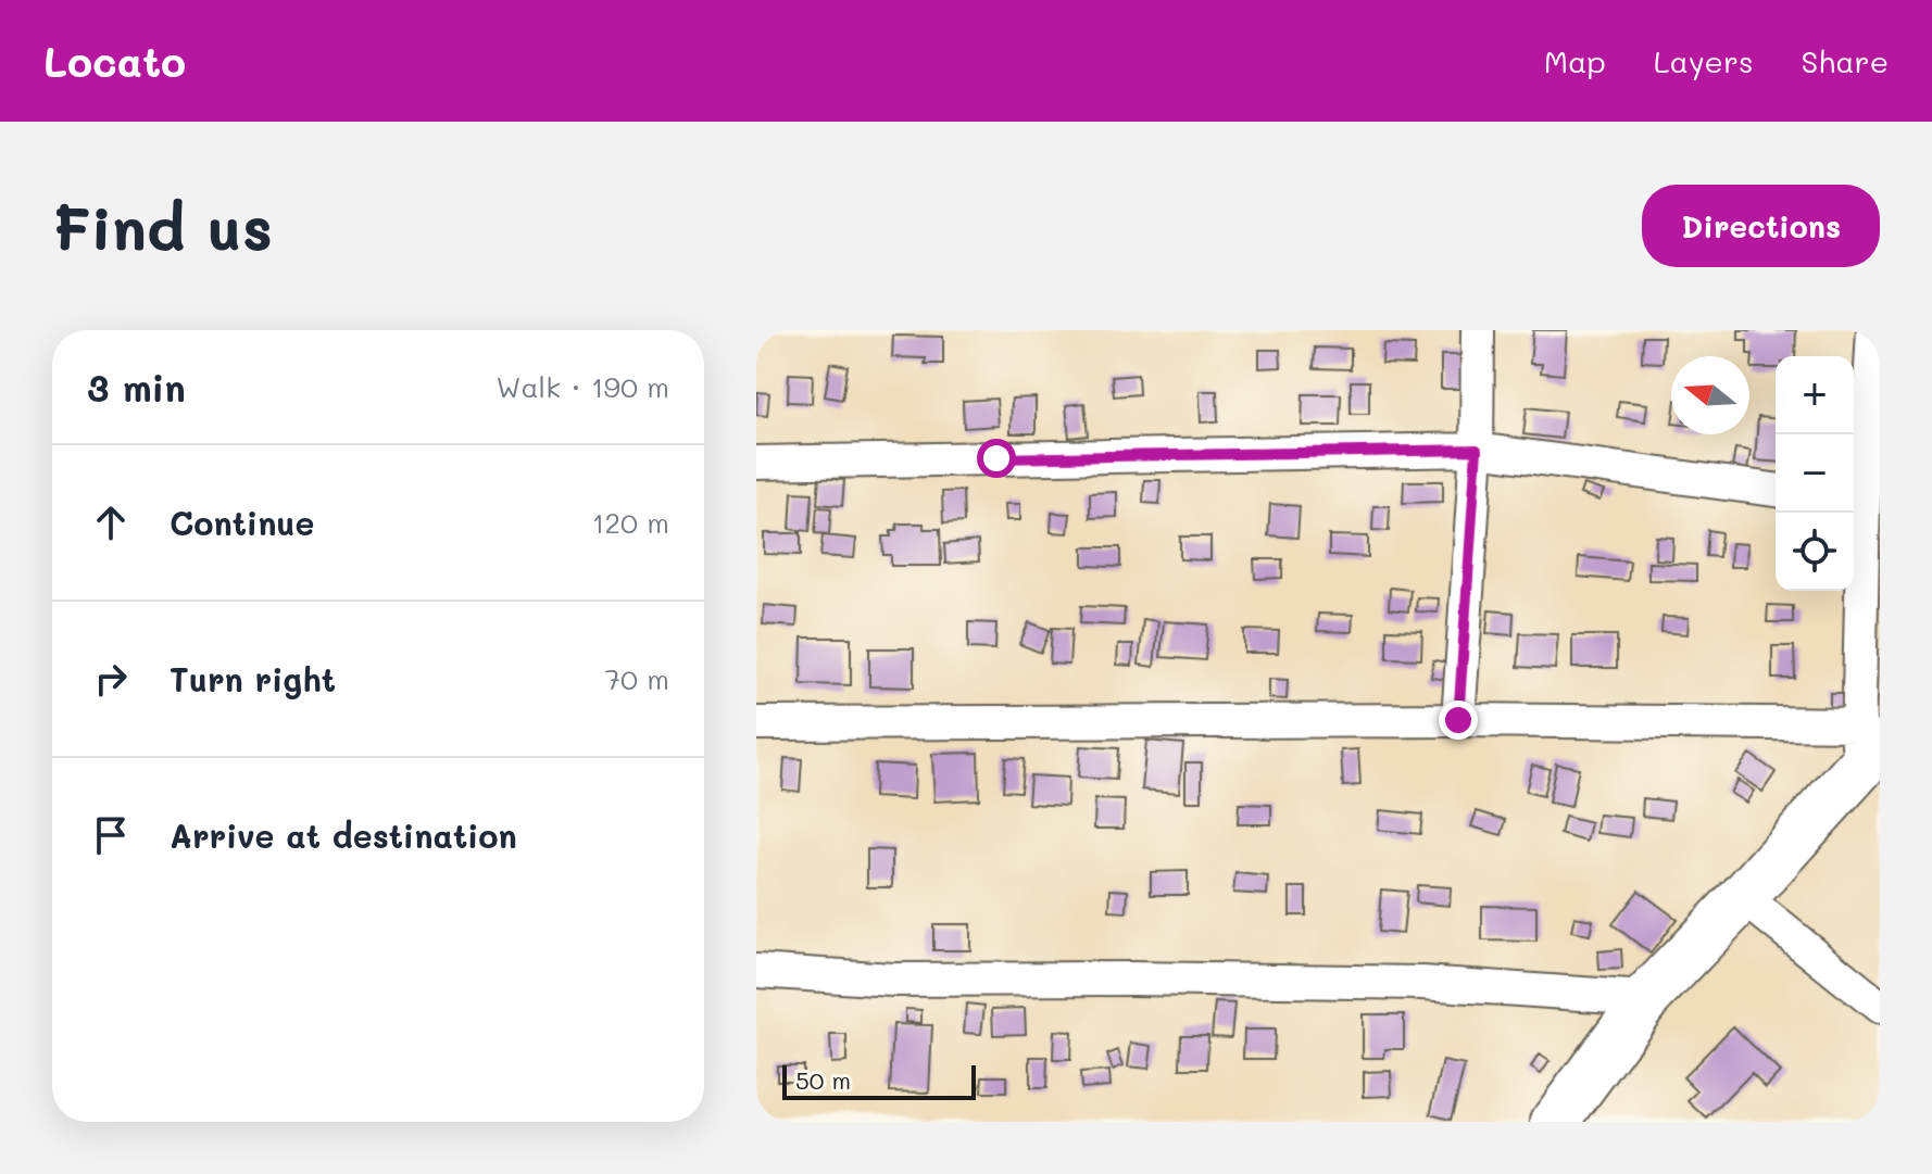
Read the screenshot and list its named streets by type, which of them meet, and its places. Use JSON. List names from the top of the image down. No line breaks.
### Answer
{"scale_bar":"50 m","north":"left","page":{"header":"Locato","nav":["Map","Layers","Share"],"buttons":"Directions","title":"Find us","heading":["3 min","Walk · 190 m"],"map_buttons":["+","−"],"list":[["Continue","120 m"],["Turn right","70 m"],"Arrive at destination"],"scale":"50 m"}}
